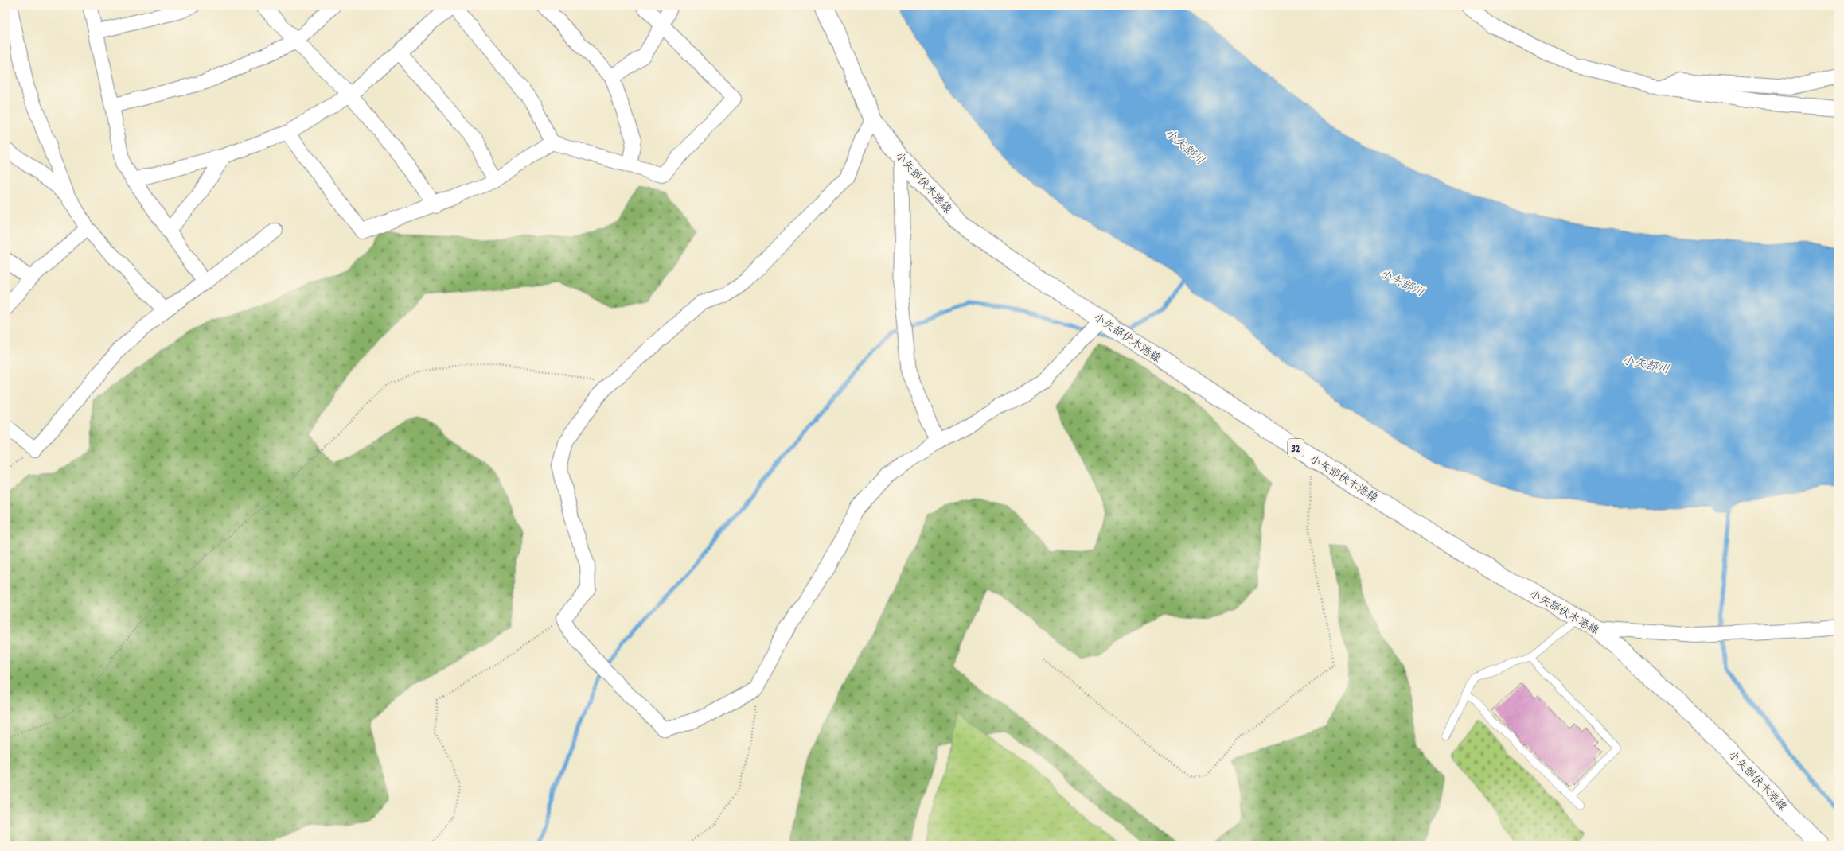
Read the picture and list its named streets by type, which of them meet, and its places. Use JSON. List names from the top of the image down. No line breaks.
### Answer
{"streets":{"main road":["小矢部伏木港線","32"]},"water":["小矢部川"]}
